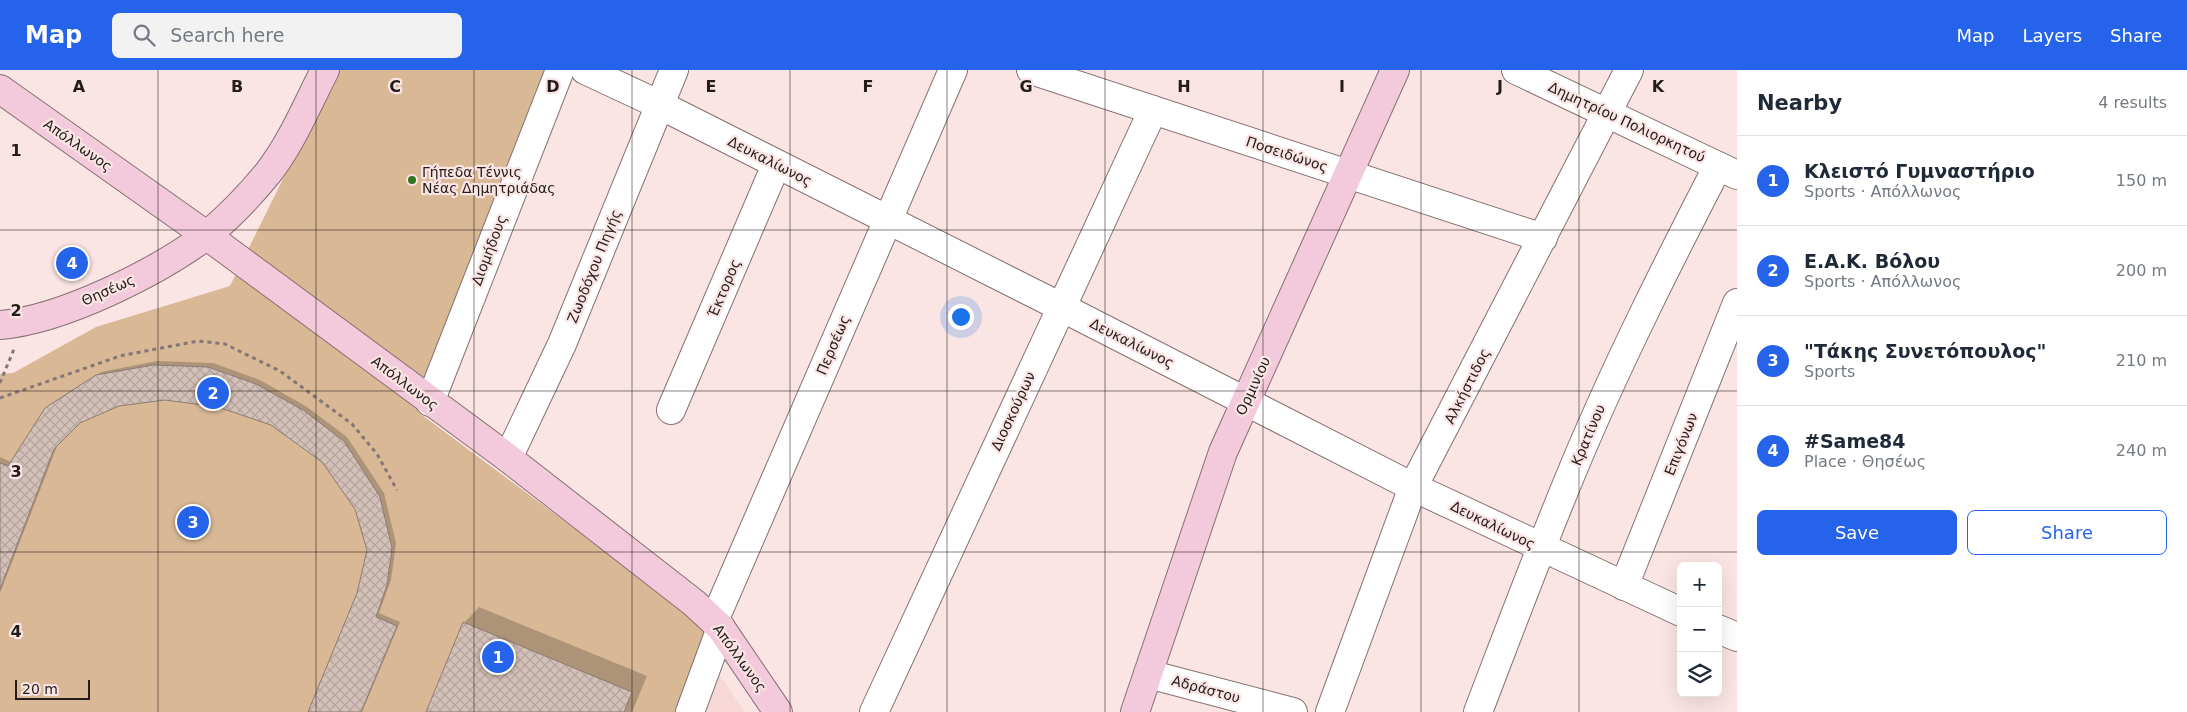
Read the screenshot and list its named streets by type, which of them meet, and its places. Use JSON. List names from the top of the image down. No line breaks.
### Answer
{"streets":{"street":["Δημητρίου Πολιορκητού","Απόλλωνος","Ποσειδώνος","Δευκαλίωνος","Διομήδους","Ζωοδόχου Πηγής","Έκτορος","Θησέως","Περσέως","Ορμινίου","Αλκήστιδος","Διοσκούρων","Κρατίνου","Επιγόνων","Αδράστου"]},"crossings":[["Δημητρίου Πολιορκητού","Αλκήστιδος"],["Δημητρίου Πολιορκητού","Κρατίνου"],["Απόλλωνος","Διομήδους"],["Απόλλωνος","Ζωοδόχου Πηγής"],["Απόλλωνος","Θησέως"],["Απόλλωνος","Περσέως"],["Ποσειδώνος","Ορμινίου"],["Ποσειδώνος","Αλκήστιδος"],["Ποσειδώνος","Διοσκούρων"],["Δευκαλίωνος","Ζωοδόχου Πηγής"],["Δευκαλίωνος","Έκτορος"],["Δευκαλίωνος","Περσέως"],["Δευκαλίωνος","Ορμινίου"],["Δευκαλίωνος","Αλκήστιδος"],["Δευκαλίωνος","Διοσκούρων"],["Δευκαλίωνος","Κρατίνου"],["Δευκαλίωνος","Επιγόνων"],["Ορμινίου","Αδράστου"]],"places":["Γήπεδα Τέννις Νέας Δημητριάδας"],"scale_bar":"20 m","page":{"header":"Map","search":"Search here","nav":["Map","Layers","Share"],"heading":["Nearby","4 results"],"list":[{"mark":"1","name":"Κλειστό Γυμναστήριο","note":"Sports · Απόλλωνος","value":"150 m"},{"mark":"2","name":"Ε.Α.Κ. Βόλου","note":"Sports · Απόλλωνος","value":"200 m"},{"mark":"3","name":"\"Τάκης Συνετόπουλος\"","note":"Sports","value":"210 m"},{"mark":"4","name":"#Same84","note":"Place · Θησέως","value":"240 m"}],"pins":["4","2","3","1"],"buttons":["Save","Share"],"map_buttons":["+","−"],"scale":"20 m"},"grid":{"columns":["A","B","C","D","E","F","G","H","I","J","K"],"rows":["1","2","3","4"]}}
